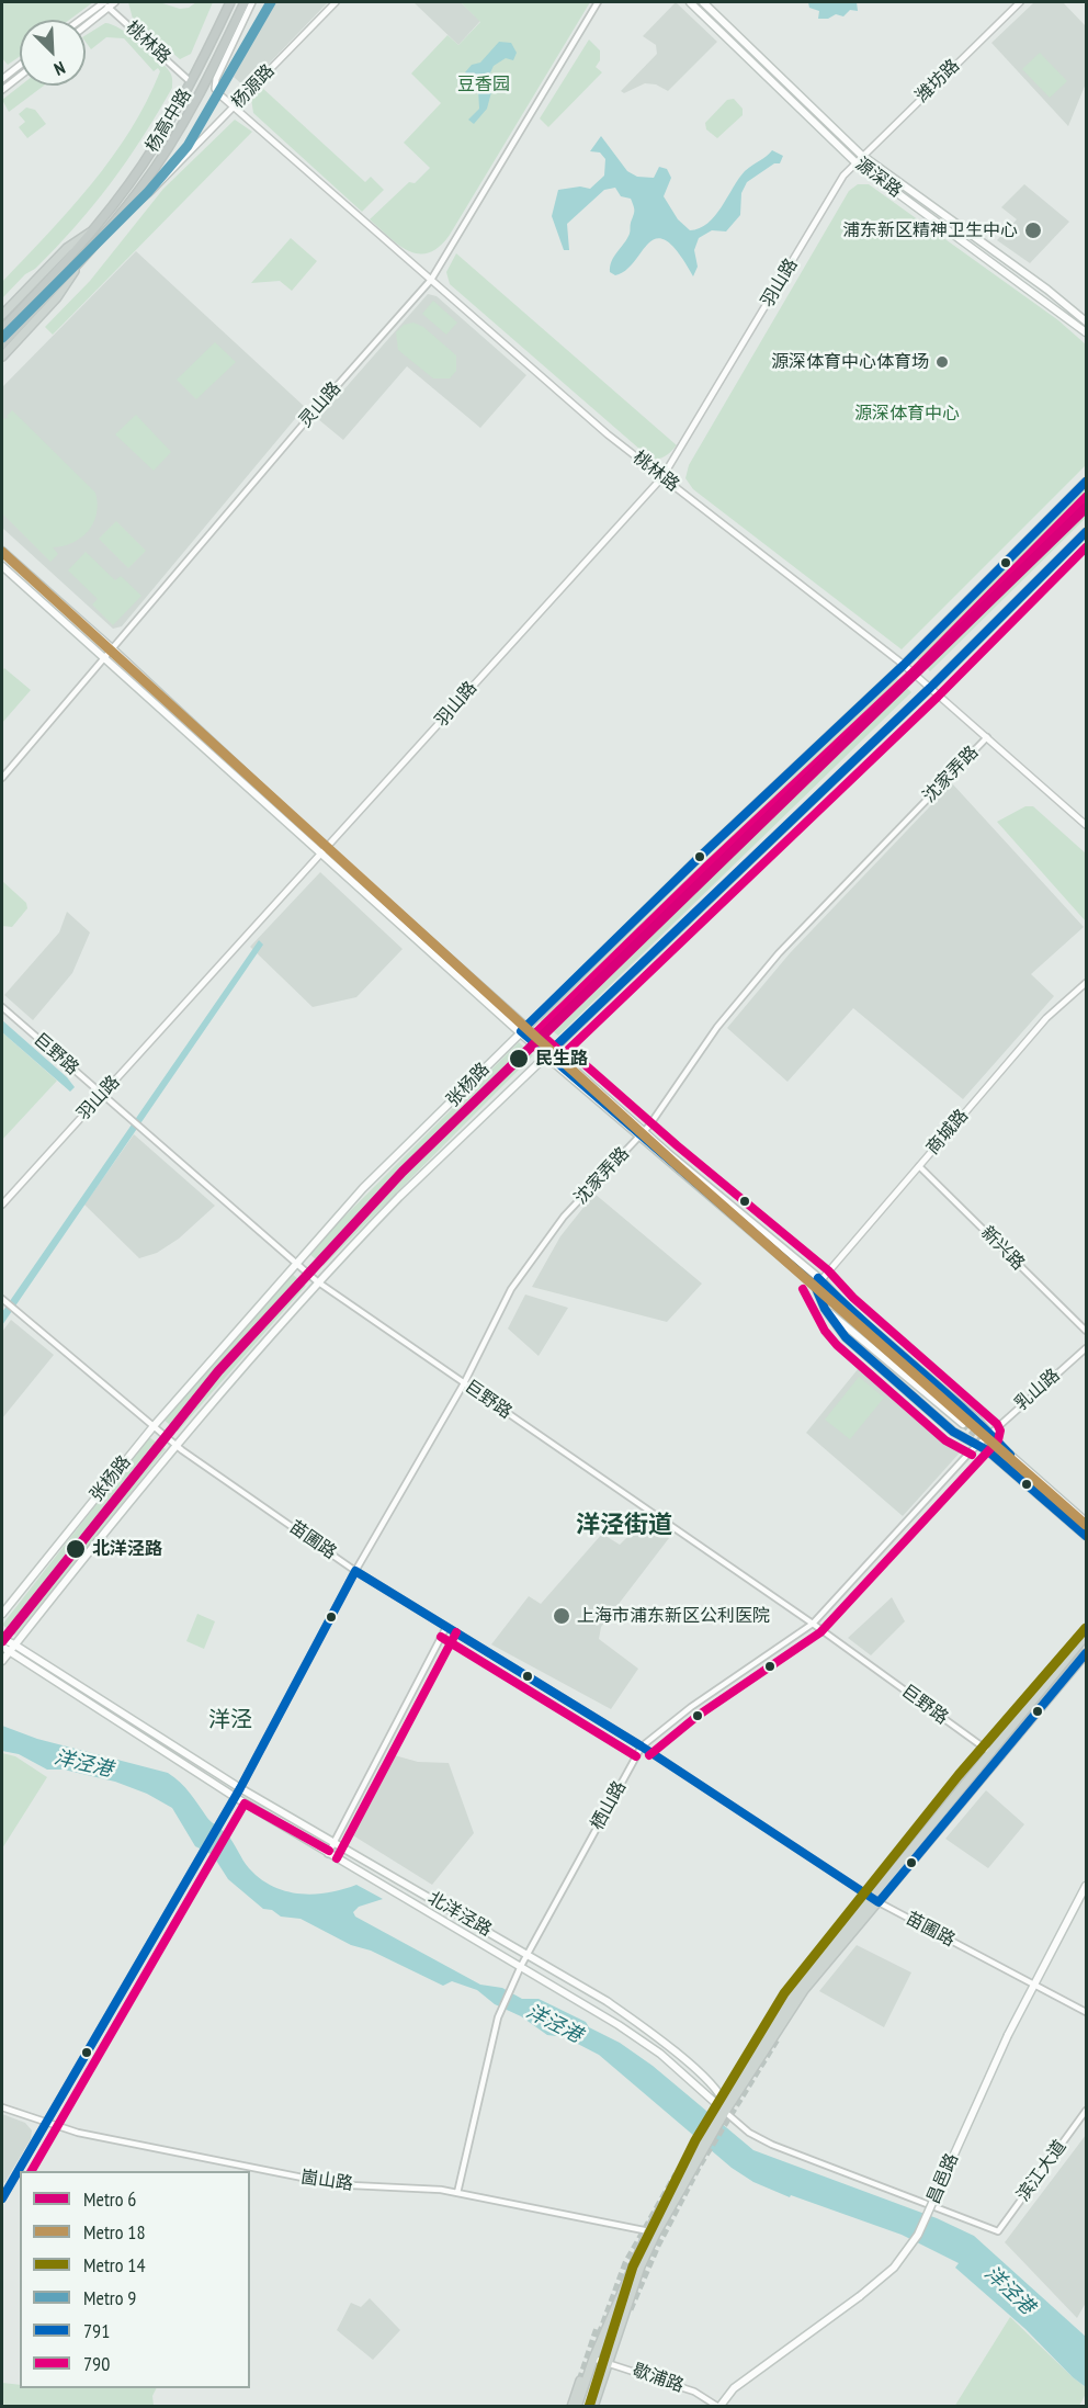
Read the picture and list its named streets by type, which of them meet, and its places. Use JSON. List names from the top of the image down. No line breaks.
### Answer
{"streets":{"highway":["杨高中路"],"main road":["源深路","张杨路","北洋泾路","昌邑路"],"street":["桃林路","潍坊路","杨源路","羽山路","灵山路","沈家弄路","巨野路","商城路","新兴路","乳山路","苗圃路","栖山路","滨江大道","崮山路","歇浦路"]},"crossings":[["桃林路","杨源路"],["桃林路","杨高中路"],["桃林路","羽山路"],["桃林路","灵山路"],["桃林路","沈家弄路"],["桃林路","张杨路"],["潍坊路","源深路"],["潍坊路","羽山路"],["杨源路","杨高中路"],["源深路","羽山路"],["羽山路","巨野路"],["沈家弄路","巨野路"],["沈家弄路","苗圃路"],["沈家弄路","北洋泾路"],["巨野路","张杨路"],["巨野路","栖山路"],["张杨路","苗圃路"],["张杨路","北洋泾路"],["商城路","新兴路"],["乳山路","栖山路"],["苗圃路","栖山路"],["苗圃路","昌邑路"],["栖山路","北洋泾路"],["栖山路","崮山路"],["北洋泾路","滨江大道"],["昌邑路","歇浦路"]],"districts":["洋泾街道","洋泾"],"water":["洋泾港"],"parks":["豆香园","源深体育中心"],"places":["浦东新区精神卫生中心","源深体育中心体育场","民生路","北洋泾路","上海市浦东新区公利医院"],"lines":["metro line 9","transit line 791","transit line 790","metro line 6","metro line 18","metro line 14"],"legend":["Metro 6","Metro 18","Metro 14","Metro 9","791","790"],"north":"bottom right"}
